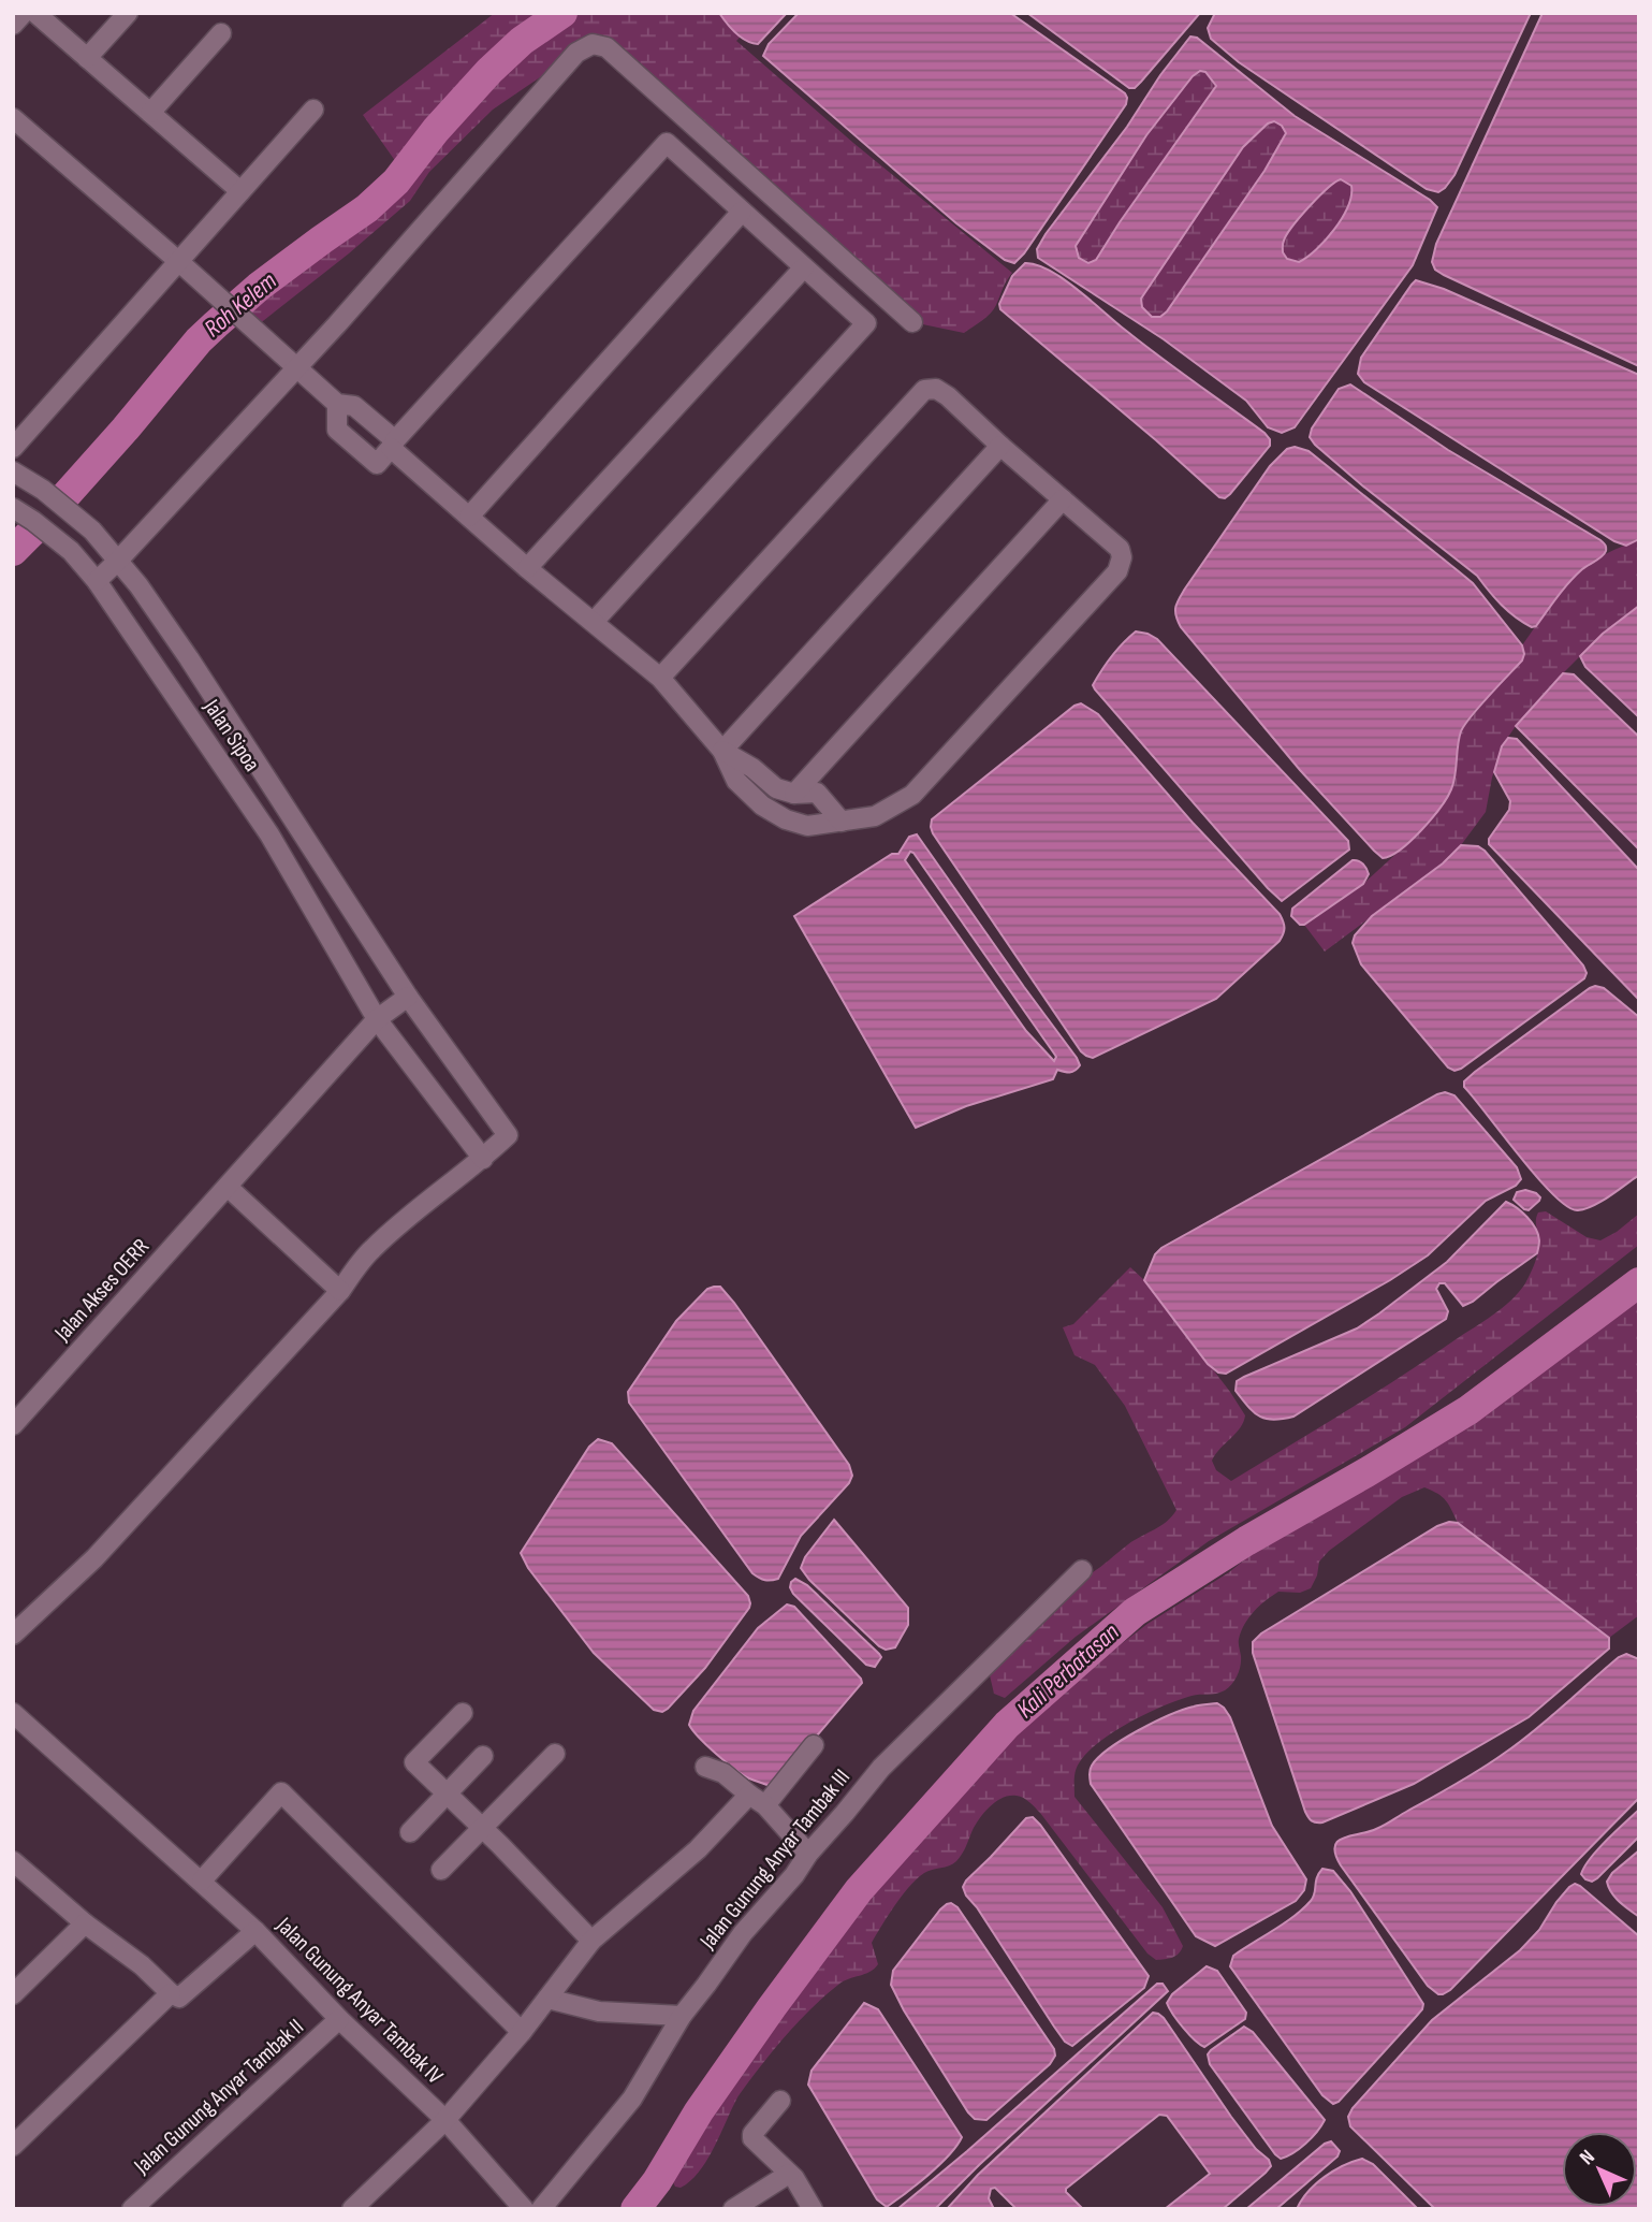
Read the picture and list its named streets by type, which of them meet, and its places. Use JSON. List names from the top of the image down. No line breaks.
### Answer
{"streets":{"street":["Jalan Sipoa","Jalan Akses OERR","Jalan Gunung Anyar Tambak III","Jalan Gunung Anyar Tambak IV","Jalan Gunung Anyar Tambak II"]},"crossings":[["Jalan Gunung Anyar Tambak IV","Jalan Gunung Anyar Tambak II"]],"water":["Roh Kelem","Kali Perbatasan"],"north":"top left"}
